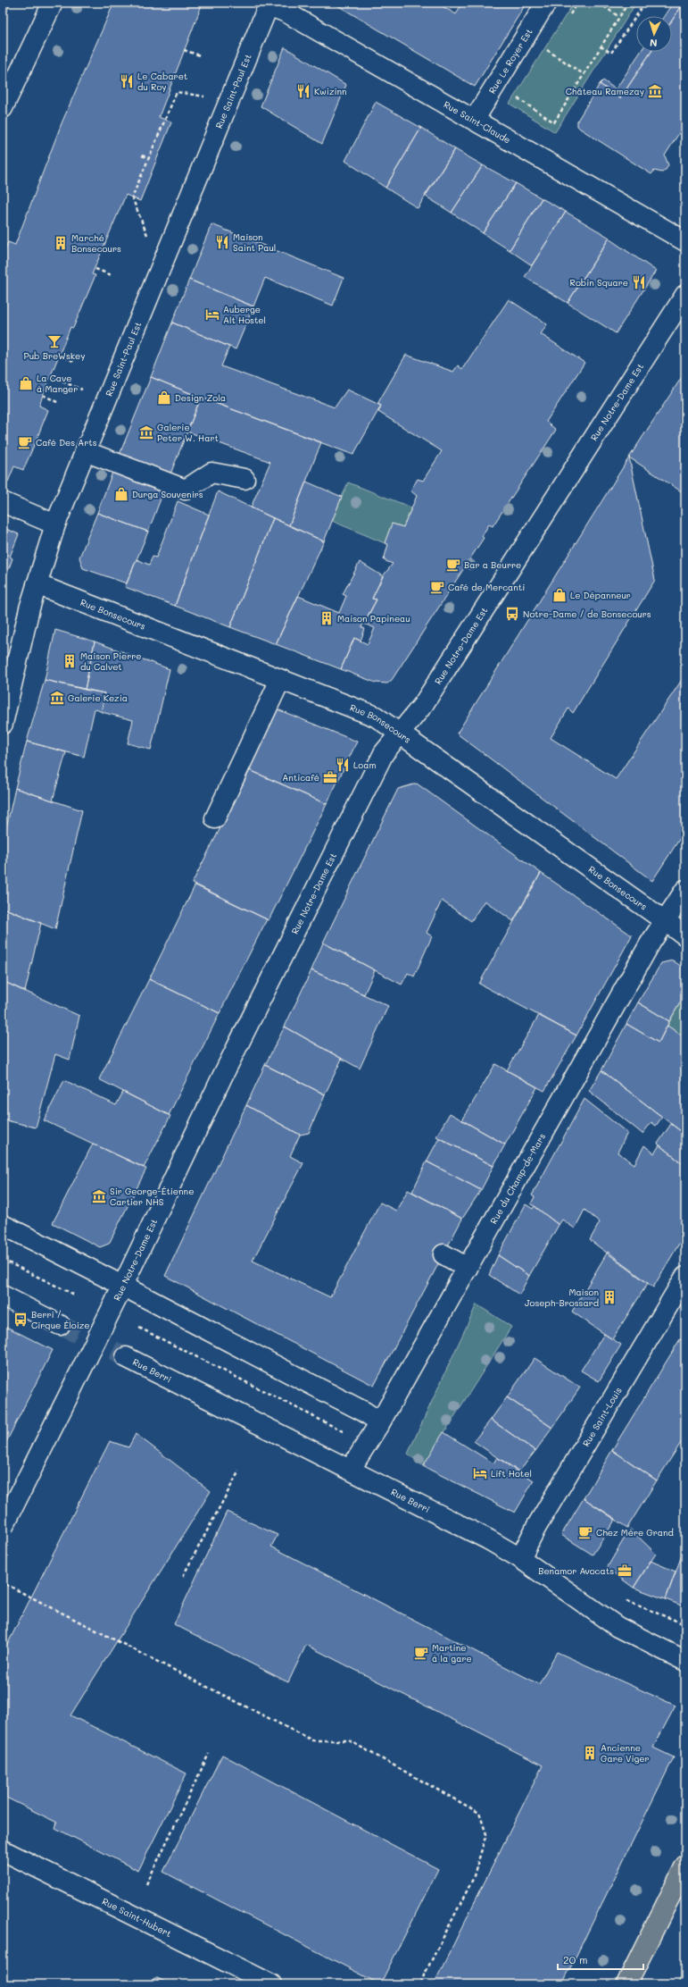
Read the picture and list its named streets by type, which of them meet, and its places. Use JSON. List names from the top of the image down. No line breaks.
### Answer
{"streets":{"street":["Rue Le Royer Est","Rue Saint-Paul Est","Rue Saint-Claude","Rue Notre-Dame Est","Rue Bonsecours","Rue du Champ-de-Mars","Rue Berri","Rue Saint-Louis","Rue Saint-Hubert"]},"crossings":[["Rue Le Royer Est","Rue Saint-Claude"],["Rue Saint-Paul Est","Rue Saint-Claude"],["Rue Saint-Paul Est","Rue Bonsecours"],["Rue Notre-Dame Est","Rue Bonsecours"],["Rue Bonsecours","Rue du Champ-de-Mars"],["Rue du Champ-de-Mars","Rue Berri"],["Rue Berri","Rue Saint-Louis"]],"places":{"restaurant":["Le Cabaret du Roy","Kwizinn","Maison Saint Paul","Robin Square","Loam"],"museum":["Château Ramezay","Galerie Peter W. Hart","Galerie Kezia","Sir George-Étienne Cartier NHS"],"building":["Marché Bonsecours","Maison Papineau","Maison Pierre du Calvet","Maison Joseph-Brossard","Ancienne Gare Viger"],"hotel":["Auberge Alt Hostel","Lift Hotel"],"bar":["Pub BreWskey"],"shop":["La Cave à Manger","Design Zola","Durga Souvenirs","Le Dépanneur"],"cafe":["Café Des Arts","Bar a Beurre","Café de Mercanti","Chez Mère Grand","Martine à la gare"],"bus stop":["Notre-Dame / de Bonsecours","Berri / Cirque Éloize"],"office":["Anticafé","Benamor Avocats"]},"scale_bar":"20 m","north":"bottom"}
